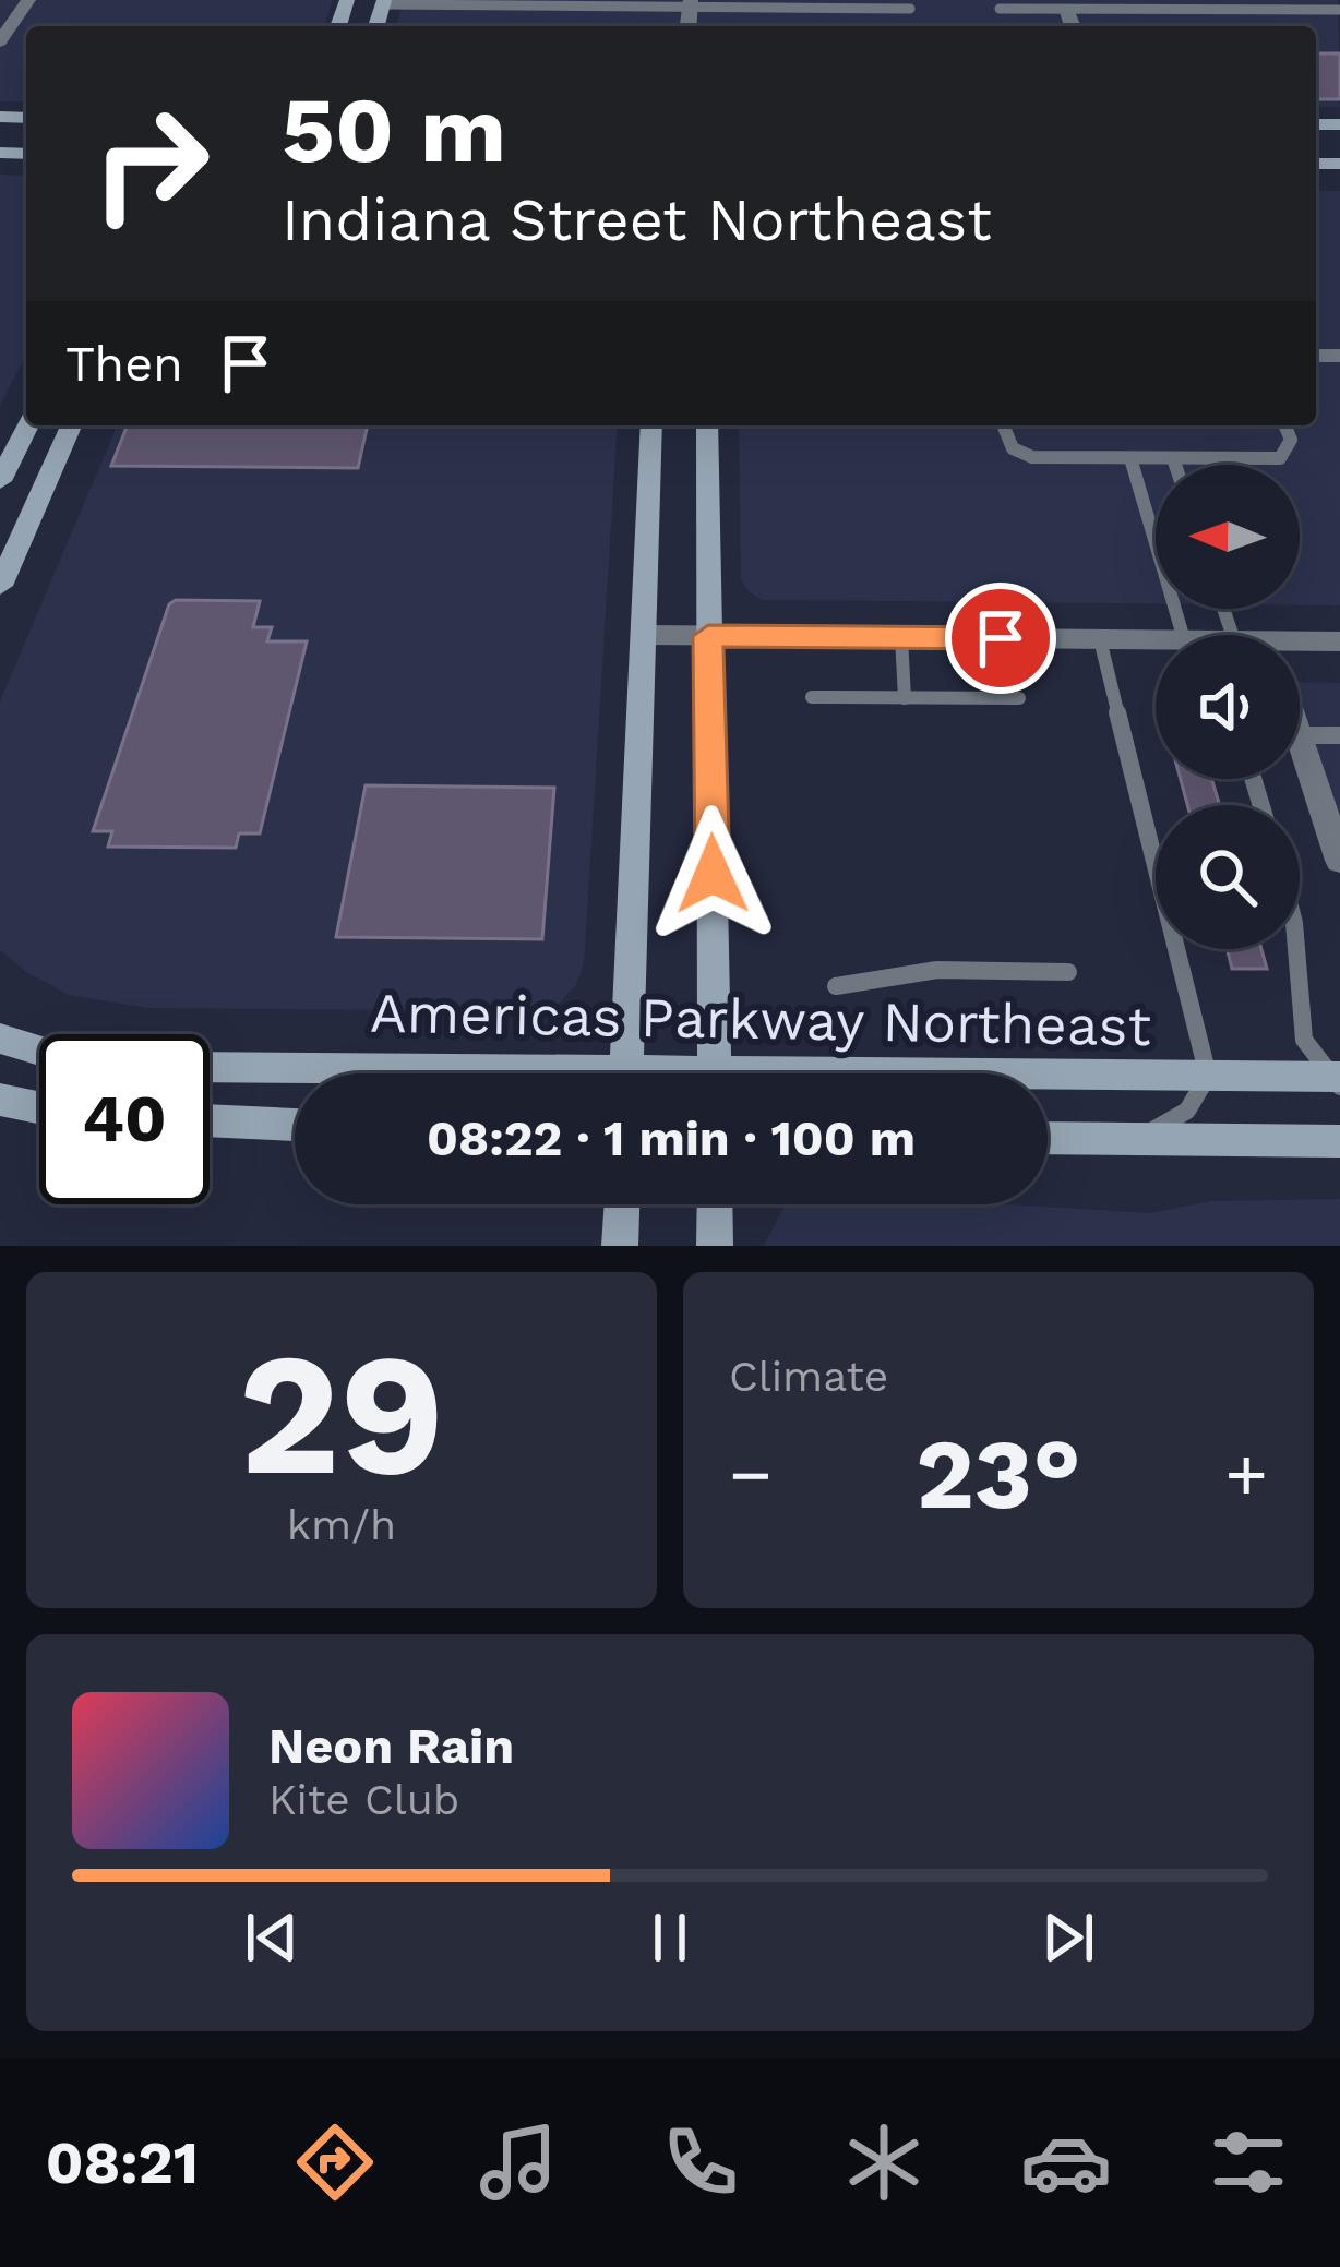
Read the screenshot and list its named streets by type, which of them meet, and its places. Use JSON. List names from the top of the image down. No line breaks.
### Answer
{"streets":{"street":["Americas Parkway Northeast"]},"north":"left","page":{"turn":["50 m","Indiana Street Northeast"],"then":"Then","limit":"40","trip":"08:22 · 1 min · 100 m","tile":[["29","km/h"],"Climate"],"heat":["−","23°","+"],"song":["Neon Rain","Kite Club"],"tabs":"08:21"}}
